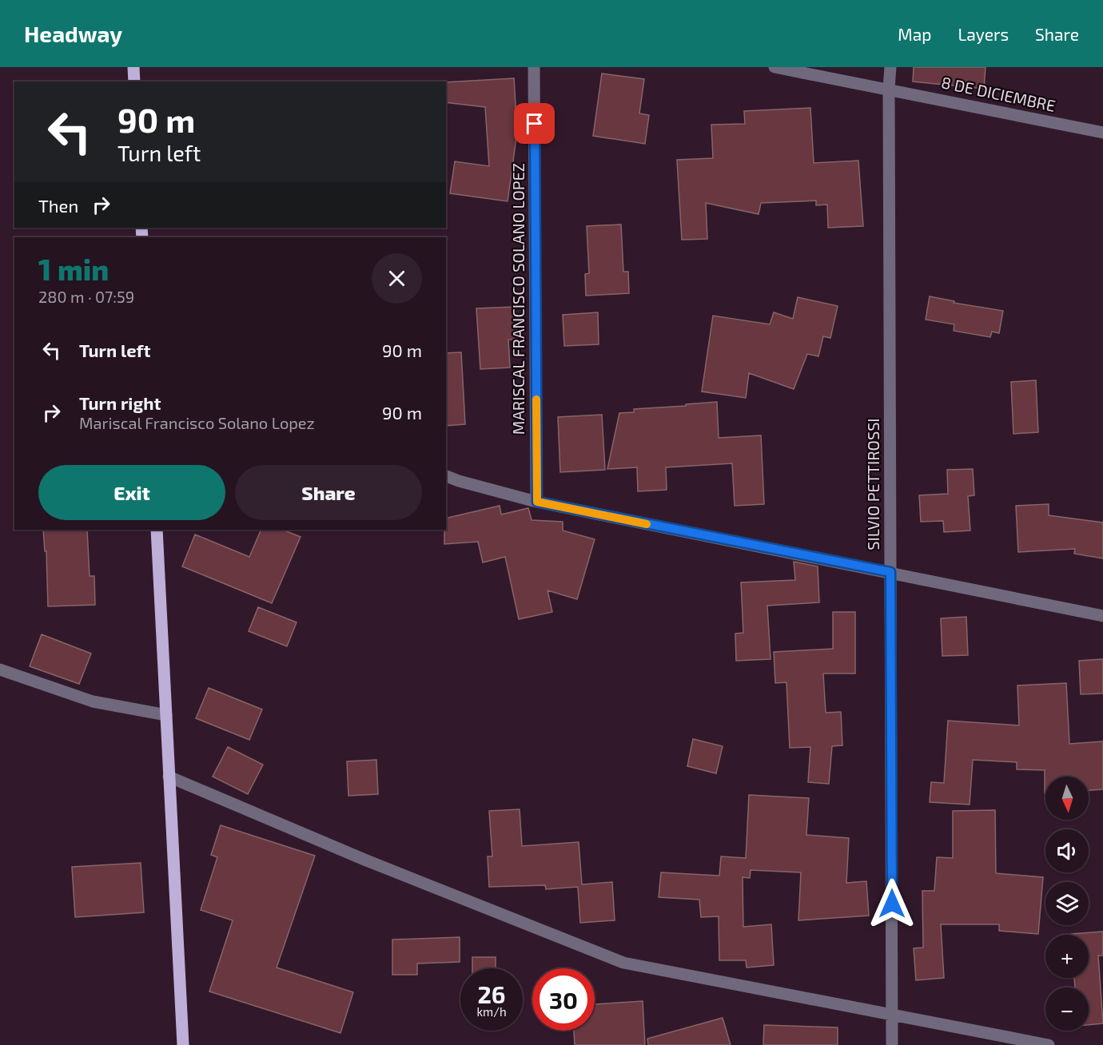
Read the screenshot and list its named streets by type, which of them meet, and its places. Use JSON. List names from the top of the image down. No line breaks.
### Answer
{"streets":{"street":["8 DE DICIEMBRE","MARISCAL FRANCISCO SOLANO LOPEZ","SILVIO PETTIROSSI"]},"crossings":[["8 DE DICIEMBRE","SILVIO PETTIROSSI"]],"north":"bottom","page":{"header":"Headway","nav":["Map","Layers","Share"],"turn":["90 m","Turn left"],"then":"Then","heading":["1 min","280 m · 07:59"],"list":[{"name":"Turn left","value":"90 m"},{"name":"Turn right","note":"Mariscal Francisco Solano Lopez","value":"90 m"}],"buttons":["Exit","Share"],"map_buttons":["+","−"],"speed":"26 km/h","limit":"30"}}
